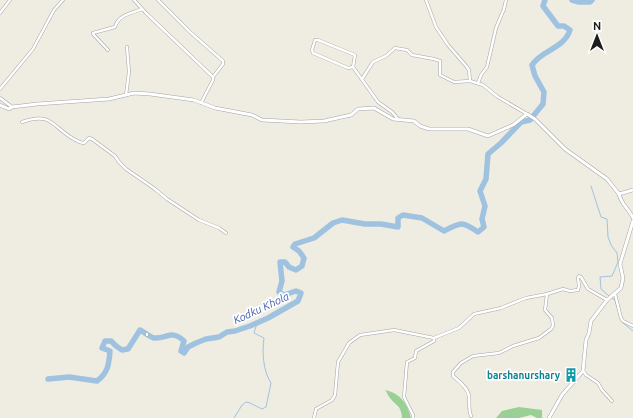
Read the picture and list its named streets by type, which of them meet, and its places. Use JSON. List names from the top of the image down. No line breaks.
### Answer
{"water":["Kodku Khola"],"places":{"building":["barshanurshary"]},"north":"top"}
